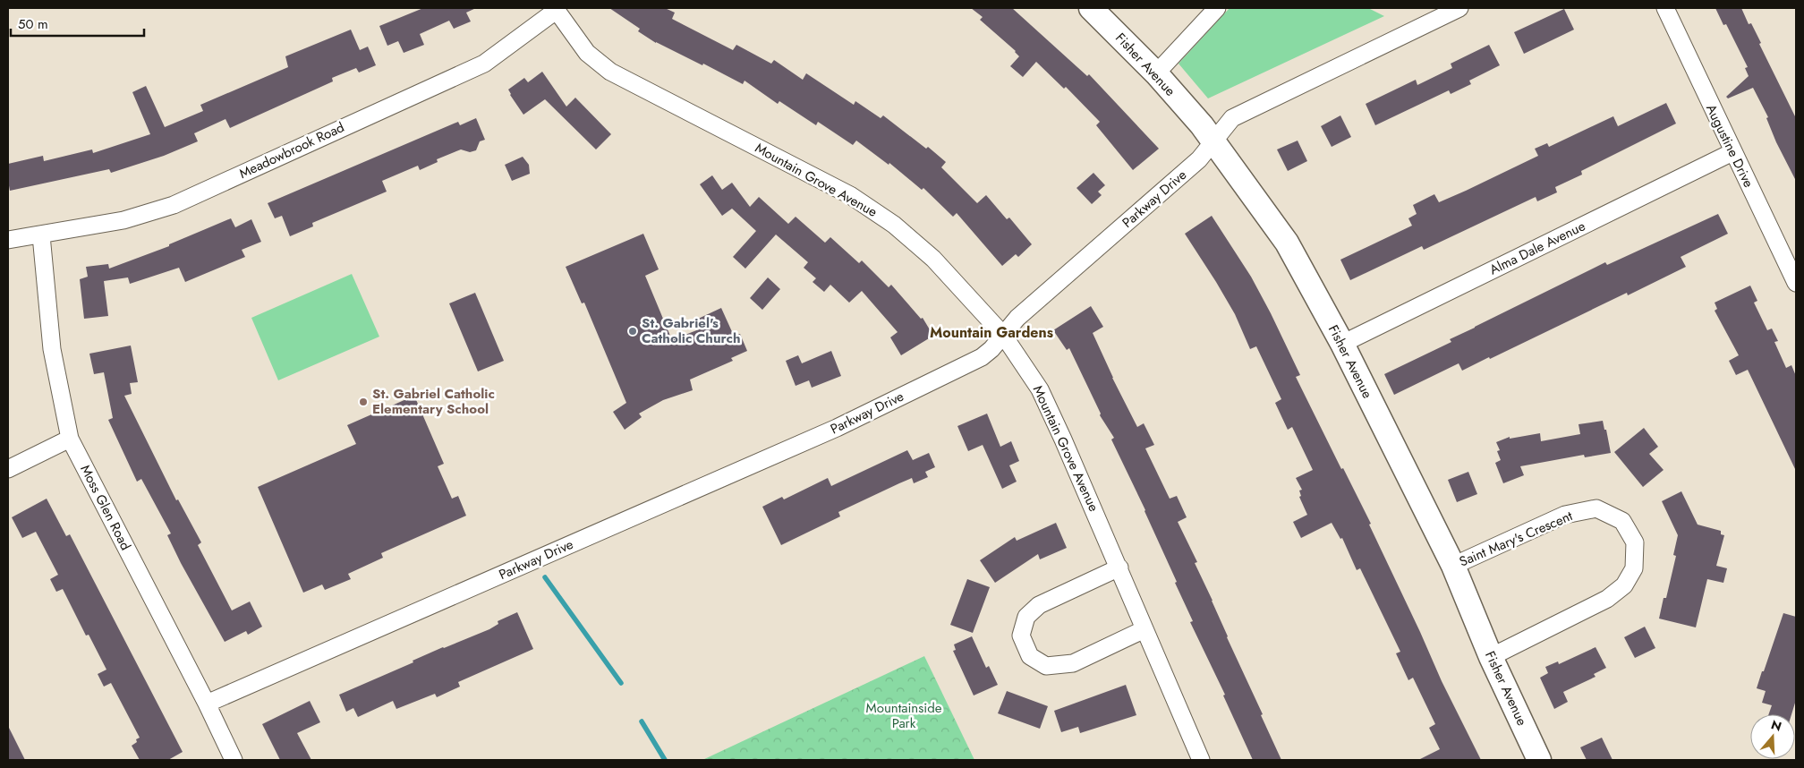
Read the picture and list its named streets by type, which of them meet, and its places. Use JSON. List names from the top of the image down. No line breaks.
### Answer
{"streets":{"street":["Fisher Avenue","Augustine Drive","Meadowbrook Road","Mountain Grove Avenue","Parkway Drive","Alma Dale Avenue","Moss Glen Road","Saint Mary's Crescent"]},"crossings":[["Fisher Avenue","Parkway Drive"],["Fisher Avenue","Alma Dale Avenue"],["Fisher Avenue","Saint Mary's Crescent"],["Augustine Drive","Alma Dale Avenue"],["Meadowbrook Road","Mountain Grove Avenue"],["Meadowbrook Road","Moss Glen Road"],["Mountain Grove Avenue","Parkway Drive"],["Parkway Drive","Moss Glen Road"]],"districts":["Mountain Gardens"],"parks":["Mountainside Park"],"places":["St. Gabriel's Catholic Church","St. Gabriel Catholic Elementary School"],"scale_bar":"50 m","north":"top"}
